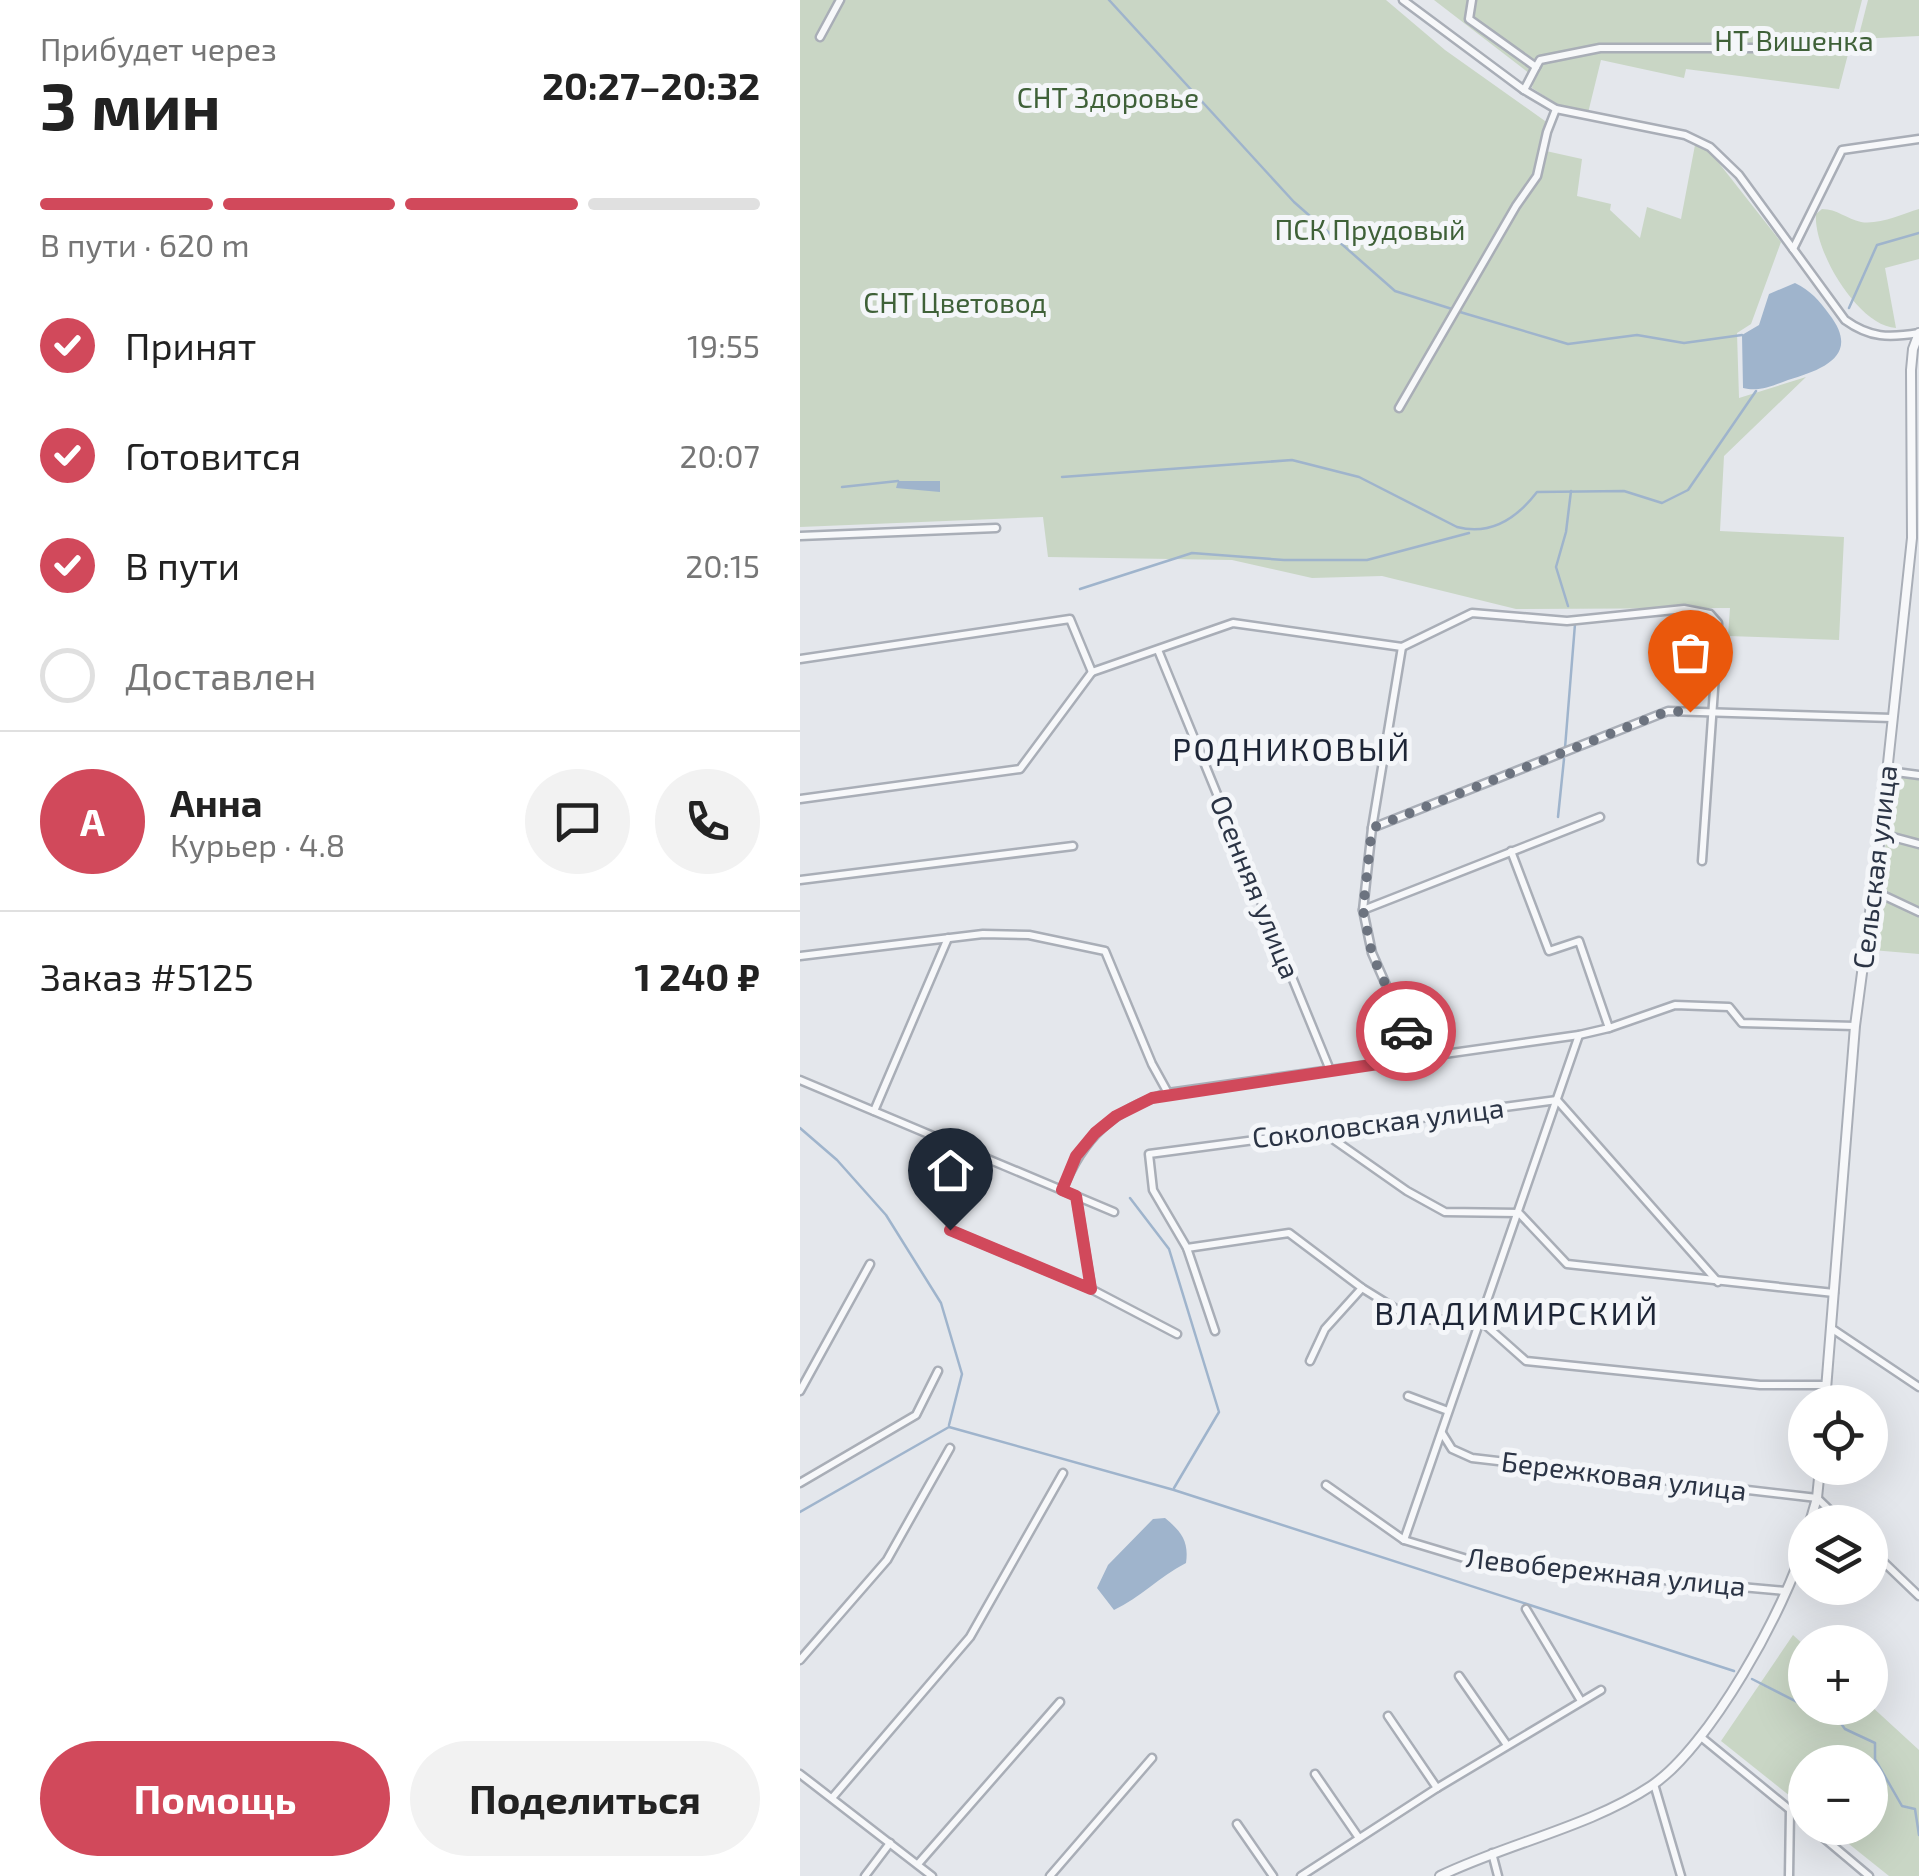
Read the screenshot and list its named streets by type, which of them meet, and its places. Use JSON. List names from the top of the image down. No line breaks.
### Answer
{"streets":{"street":["Сельская улица","Осенняя улица","Соколовская улица","Бережковая улица","Левобережная улица"]},"districts":["РОДНИКОВЫЙ","ВЛАДИМИРСКИЙ"],"parks":["НТ Вишенка","СНТ Здоровье","ПСК Прудовый","СНТ Цветовод"],"page":{"heading":["3 мин","Прибудет через","20:27–20:32"],"panel":["Анна","Курьер · 4.8","Заказ #5125","1 240 ₽"],"bar":"В пути · 620 m","list":[["Принят","19:55"],["Готовится","20:07"],["В пути","20:15"],"Доставлен"],"round":"А","map_buttons":["+","−"],"buttons":["Помощь","Поделиться"]}}
